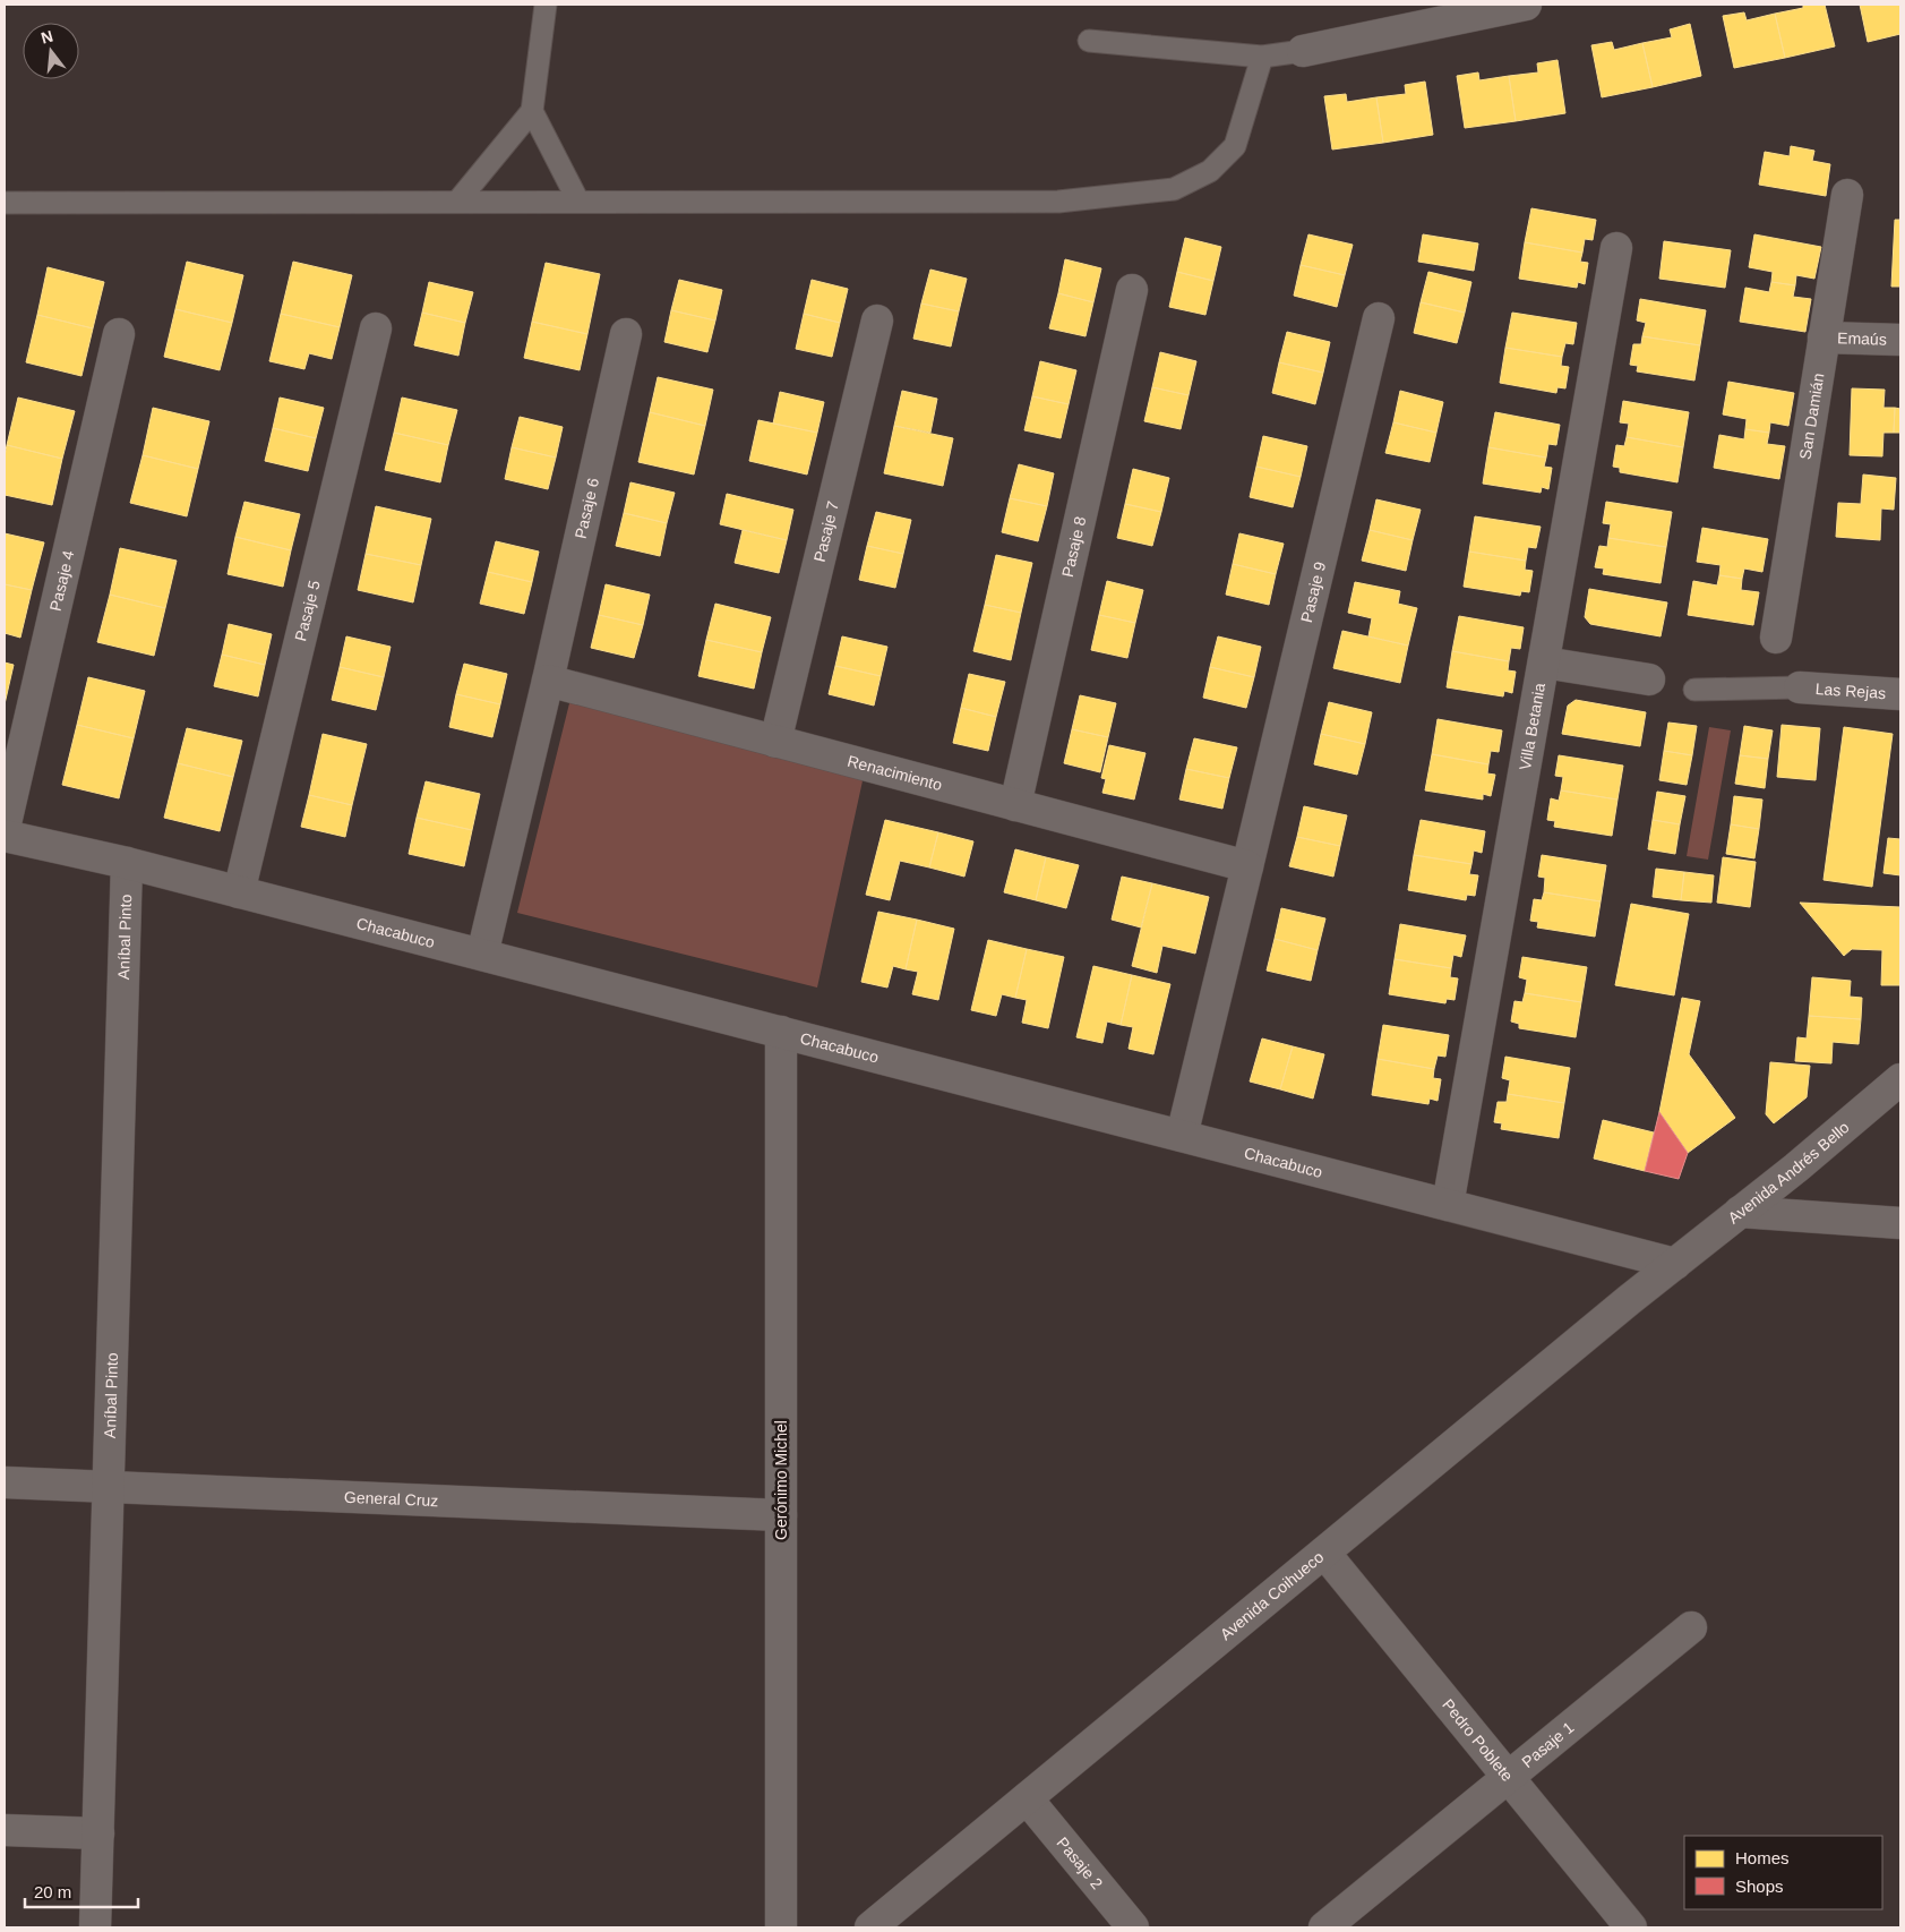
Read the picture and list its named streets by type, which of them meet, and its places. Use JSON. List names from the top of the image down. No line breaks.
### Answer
{"streets":{"street":["Emaús","San Damián","Pasaje 6","Pasaje 7","Pasaje 8","Pasaje 4","Pasaje 9","Pasaje 5","Las Rejas","Villa Betania","Renacimiento","Chacabuco","Aníbal Pinto","Avenida Andrés Bello","Gerónimo Michel","General Cruz","Avenida Coihueco","Pedro Poblete","Pasaje 1","Pasaje 2"]},"crossings":[["Emaús","San Damián"],["Pasaje 6","Renacimiento"],["Pasaje 7","Renacimiento"],["Pasaje 8","Renacimiento"],["Pasaje 9","Renacimiento"],["Pasaje 5","Chacabuco"],["Villa Betania","Chacabuco"],["Chacabuco","Aníbal Pinto"],["Chacabuco","Avenida Andrés Bello"],["Chacabuco","Gerónimo Michel"],["Chacabuco","Avenida Coihueco"],["Aníbal Pinto","General Cruz"],["Avenida Andrés Bello","Avenida Coihueco"],["Gerónimo Michel","General Cruz"],["Avenida Coihueco","Pedro Poblete"],["Avenida Coihueco","Pasaje 2"],["Pedro Poblete","Pasaje 1"]],"legend":["Homes","Shops"],"scale_bar":"20 m","north":"top"}
